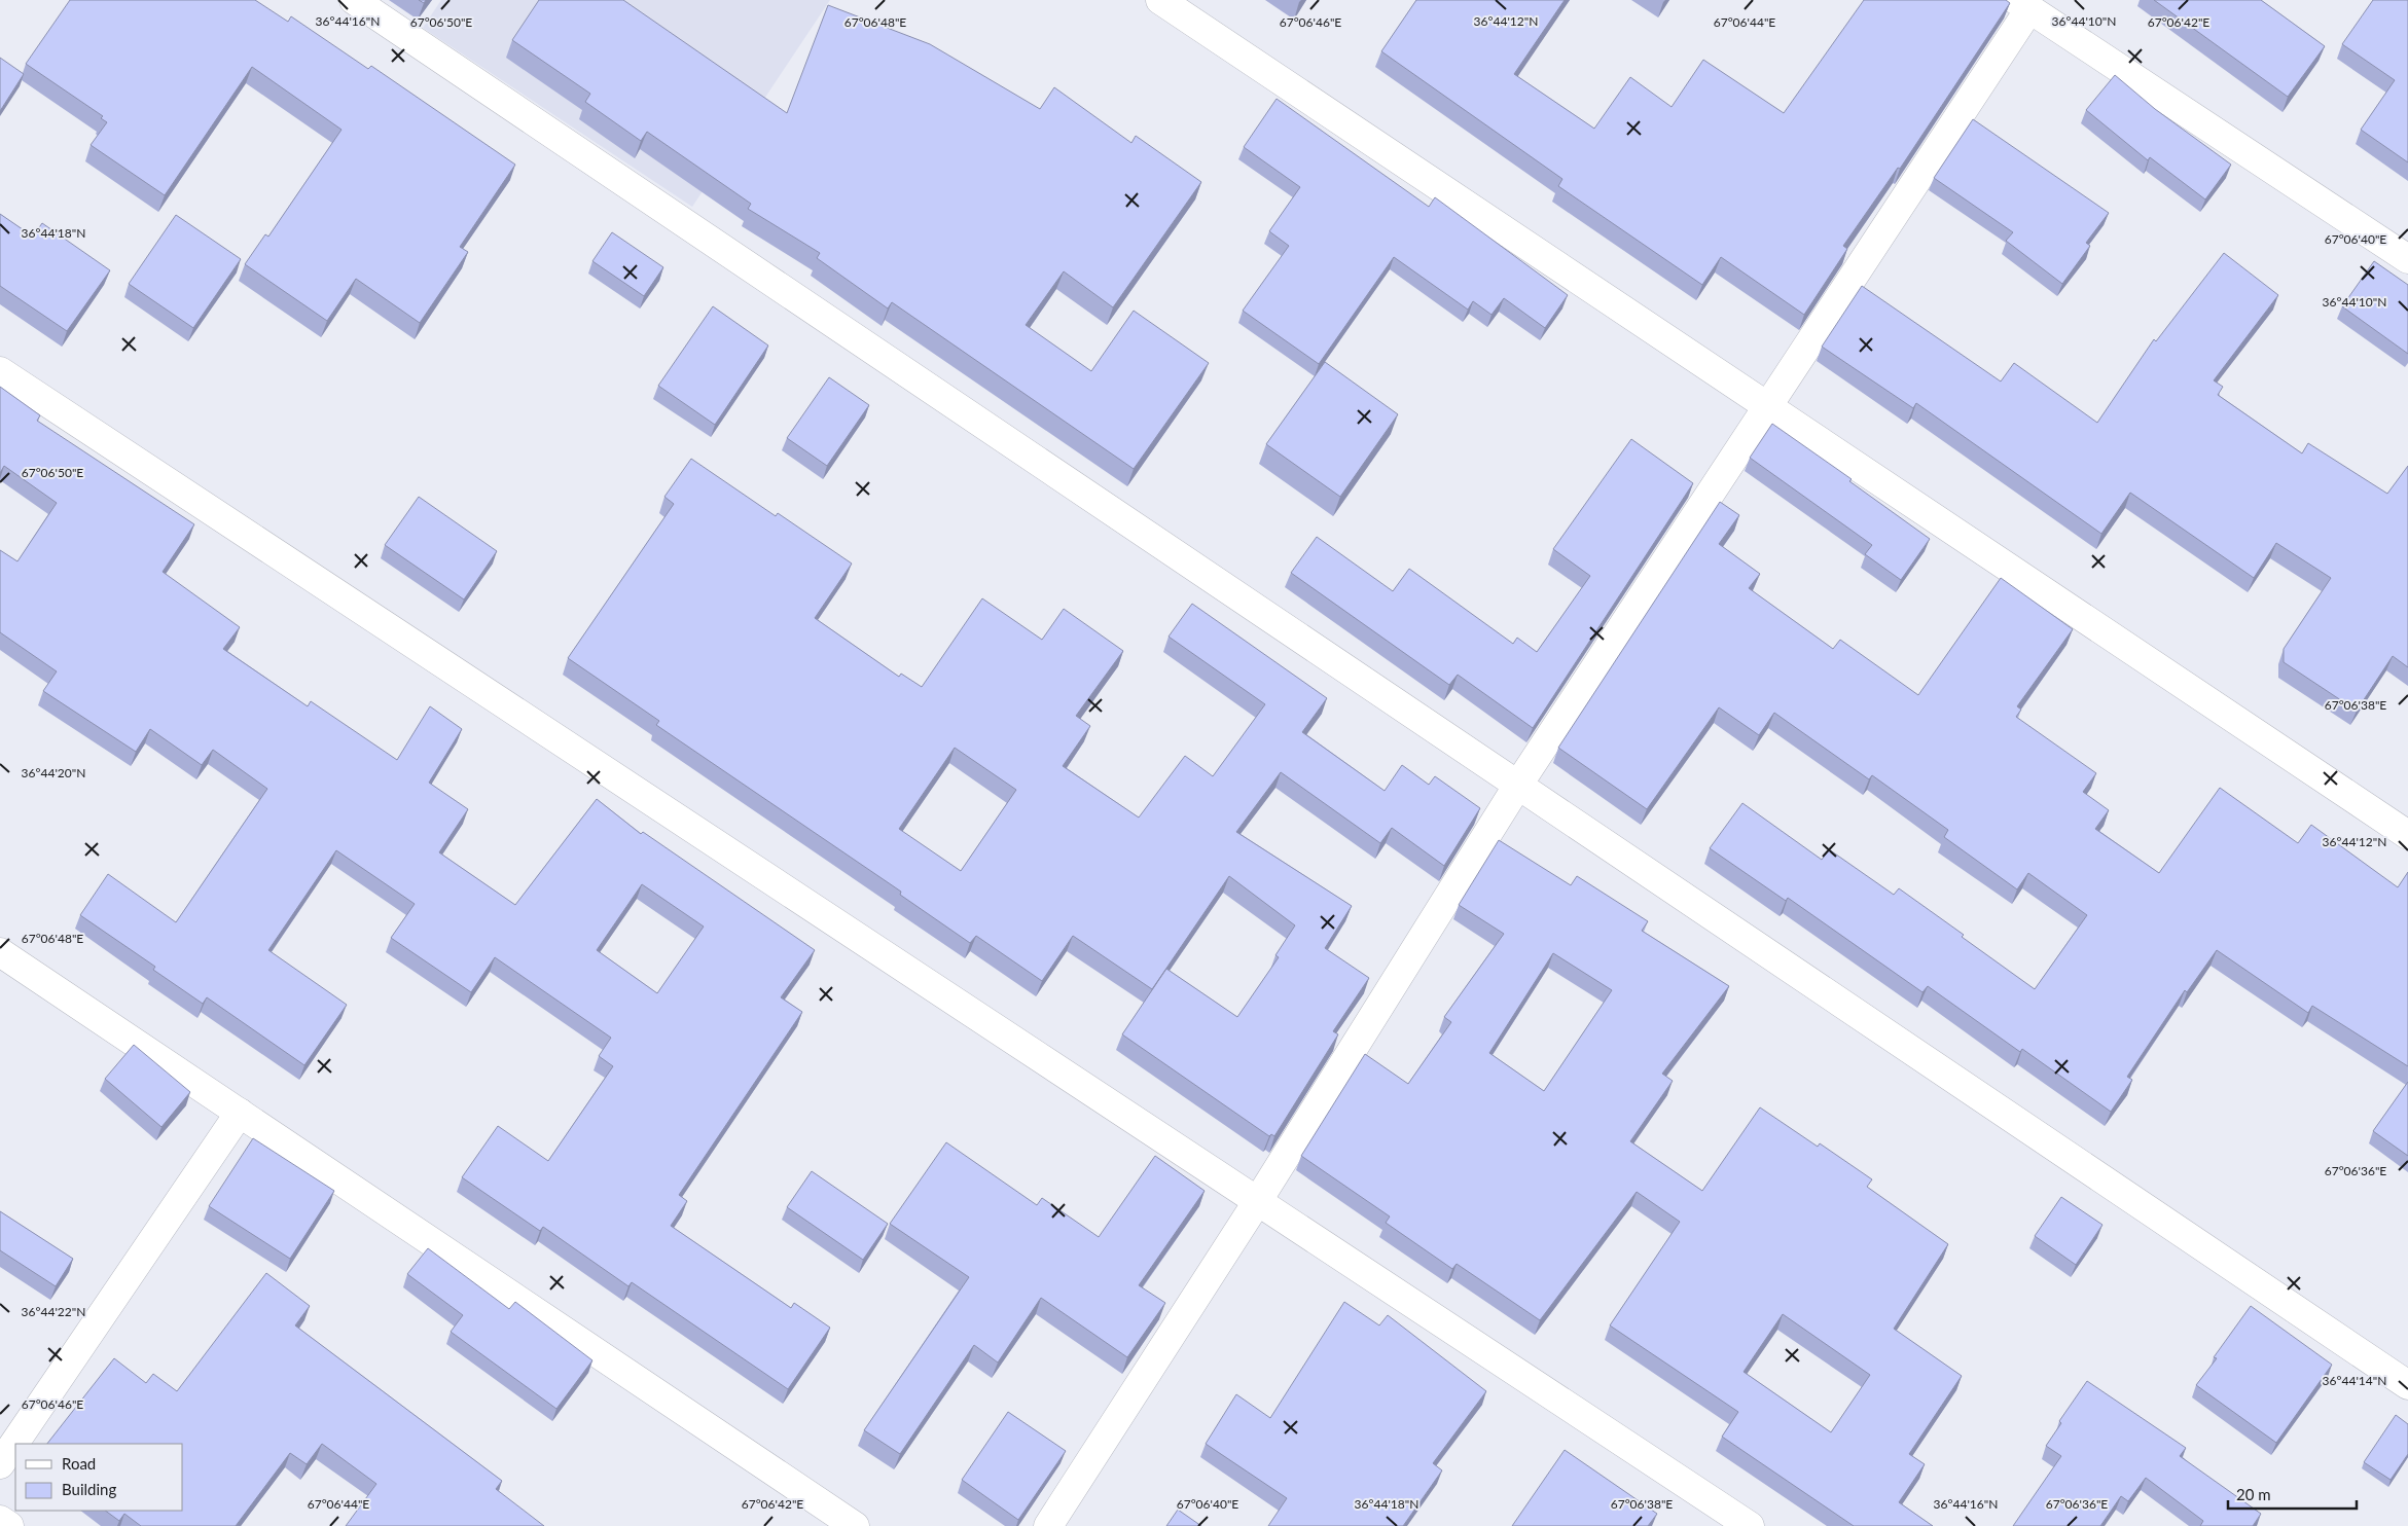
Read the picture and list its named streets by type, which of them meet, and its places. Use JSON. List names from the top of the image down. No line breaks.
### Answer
{"legend":["Road","Building"],"scale_bar":"20 m","coordinates":["36°44'16\"N","36°44'12\"N","36°44'10\"N","67°06'50\"E","67°06'48\"E","67°06'46\"E","67°06'44\"E","67°06'42\"E","36°44'18\"N","67°06'40\"E","67°06'38\"E","36°44'20\"N","67°06'36\"E","36°44'22\"N","36°44'14\"N"]}
